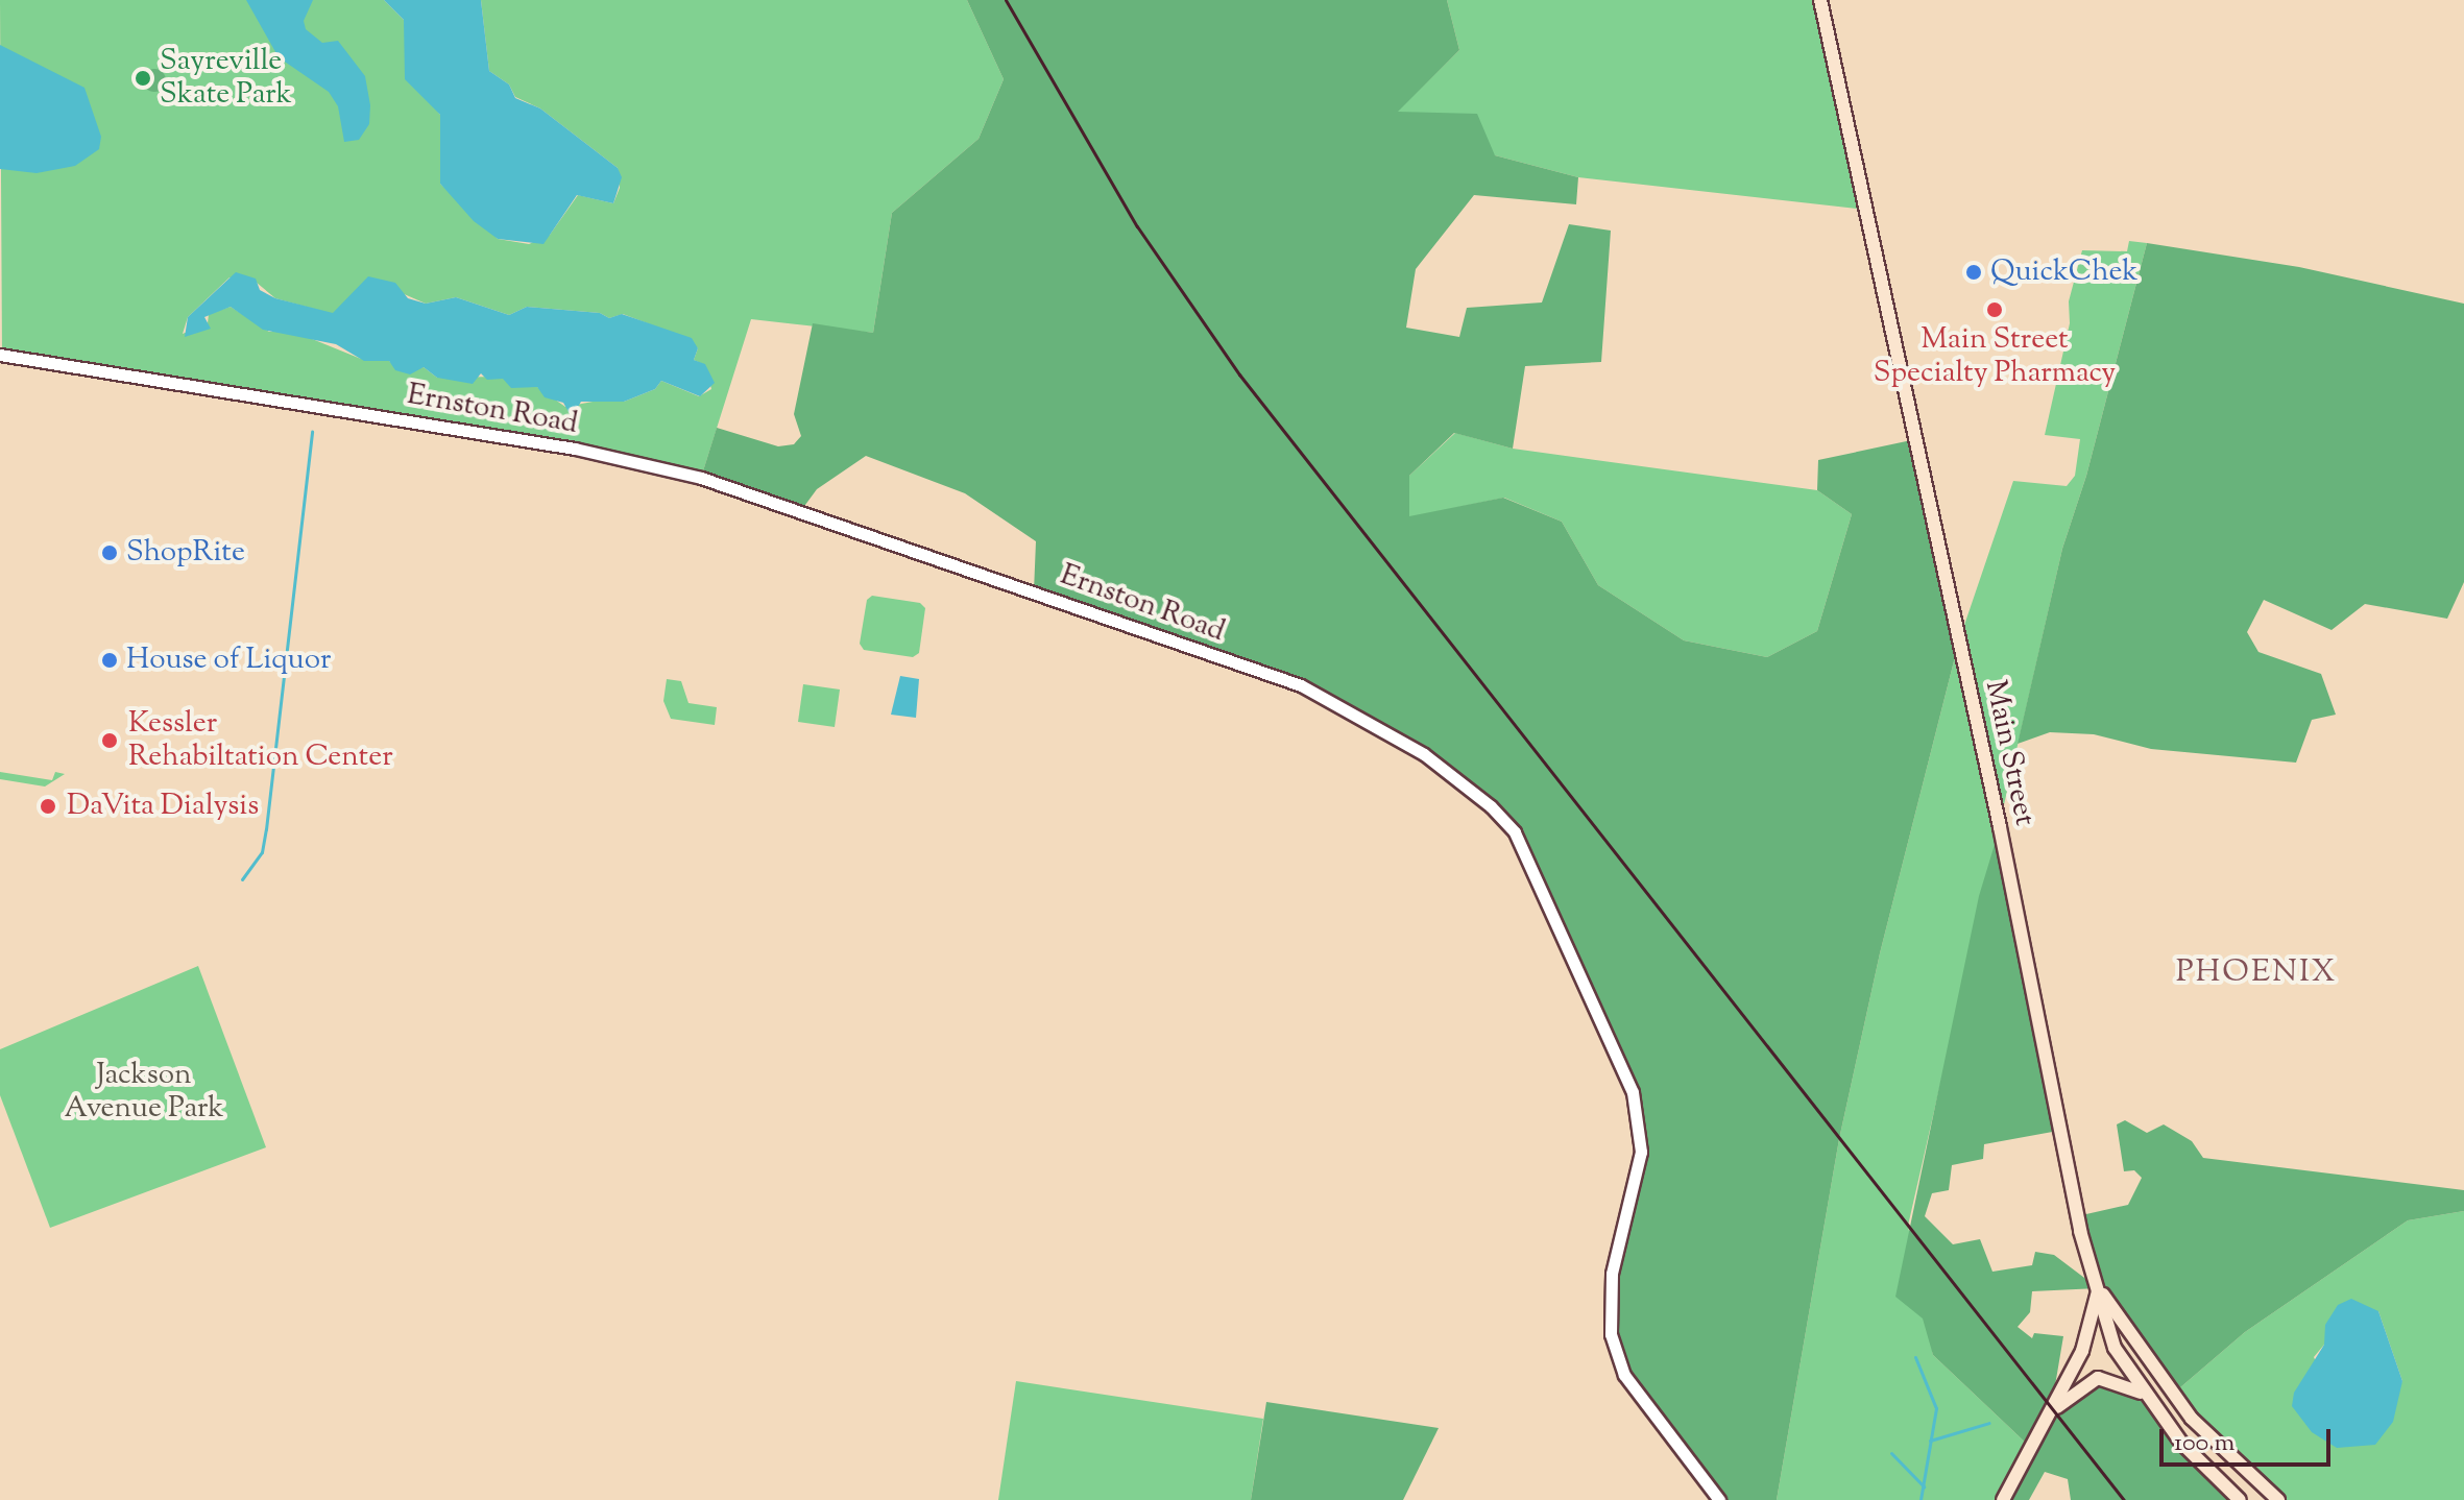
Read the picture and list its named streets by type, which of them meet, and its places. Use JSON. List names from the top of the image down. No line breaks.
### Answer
{"streets":{"main road":["Main Street"],"street":["Ernston Road"]},"districts":["PHOENIX"],"parks":["Jackson Avenue Park"],"places":["Sayreville Skate Park","QuickChek","Main Street Specialty Pharmacy","ShopRite","House of Liquor","Kessler Rehabiltation Center","DaVita Dialysis"],"scale_bar":"100 m"}
